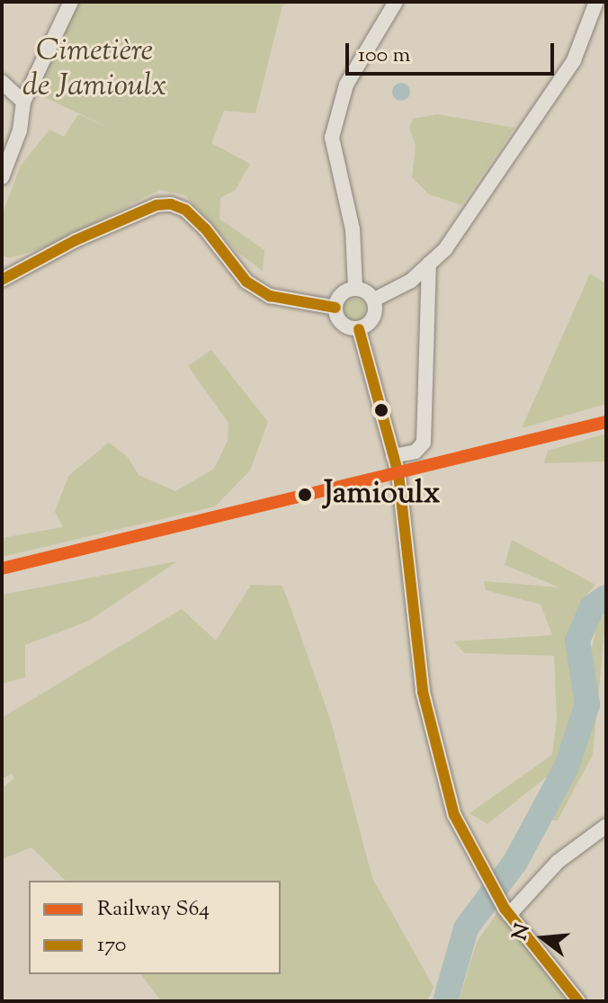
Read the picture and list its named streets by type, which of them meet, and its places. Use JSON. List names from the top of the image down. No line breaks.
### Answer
{"parks":["Cimetière de Jamioulx"],"places":["Jamioulx"],"lines":["transit line 170","rail line S64"],"legend":["Railway S64","170"],"scale_bar":"100 m","north":"left"}
